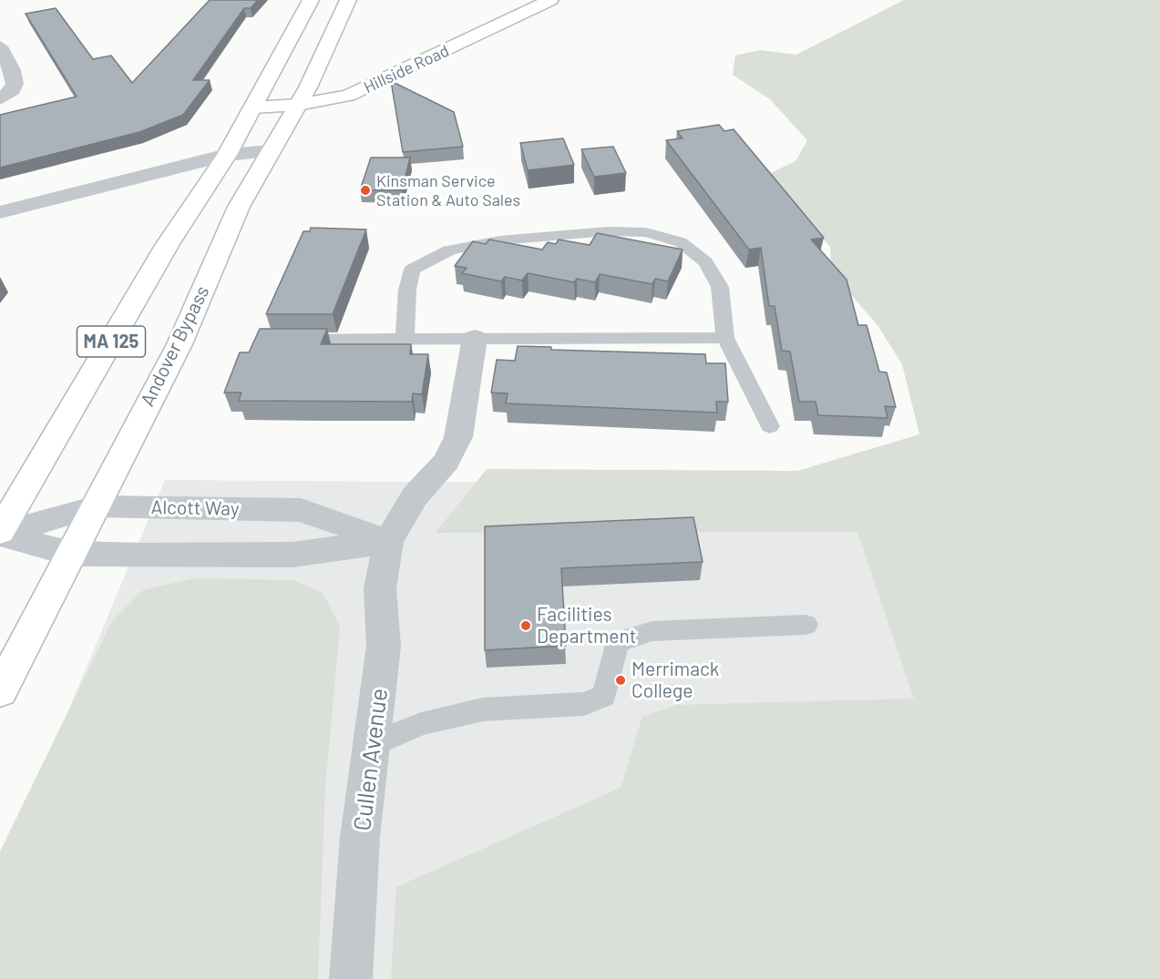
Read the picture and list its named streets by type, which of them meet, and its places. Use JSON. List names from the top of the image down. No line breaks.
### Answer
{"streets":{"main road":["Hillside Road","MA 125","Andover Bypass"],"street":["Alcott Way","Cullen Avenue"]},"crossings":[["Hillside Road","MA 125"],["Hillside Road","Andover Bypass"],["MA 125","Alcott Way"],["Andover Bypass","Alcott Way"],["Alcott Way","Cullen Avenue"]],"places":["Kinsman Service Station & Auto Sales","Facilities Department","Merrimack College"]}
